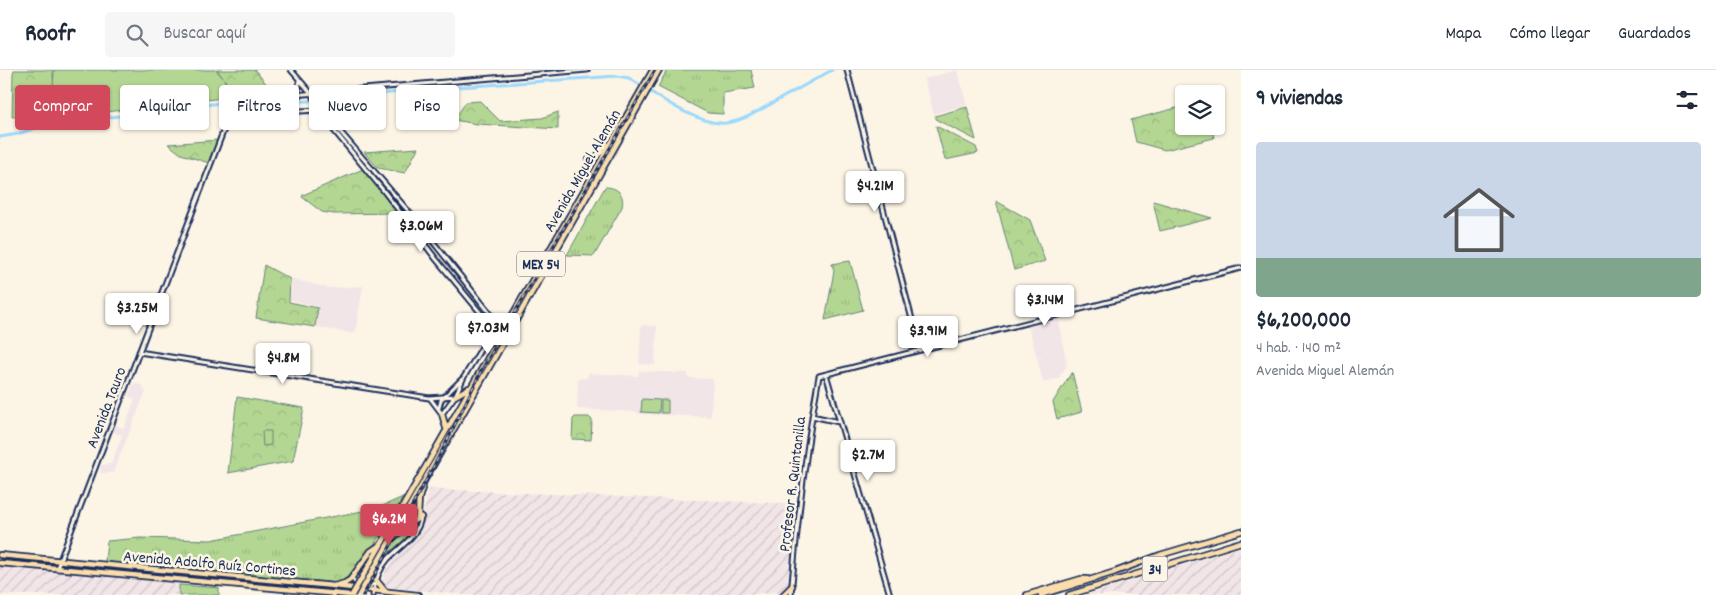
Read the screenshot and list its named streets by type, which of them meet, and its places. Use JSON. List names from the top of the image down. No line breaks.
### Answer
{"streets":{"main road":["Avenida Miguel Alemán","MEX 54","Avenida Adolfo Ruíz Cortines","34"],"street":["Avenida Tauro","Profesor R. Quintanilla"]},"crossings":[["Avenida Miguel Alemán","Avenida Adolfo Ruíz Cortines"],["Avenida Tauro","Avenida Adolfo Ruíz Cortines"]],"page":{"header":"Roofr","search":"Buscar aquí","nav":["Mapa","Cómo llegar","Guardados"],"heading":"9 viviendas","chip":["Comprar","Alquilar","Filtros","Nuevo","Piso"],"list":[{"name":"$6,200,000","note":"4 hab. · 140 m² · Avenida Miguel Alemán"}],"price":["$4.21M","$3.06M","$3.14M","$3.25M","$7.03M","$3.91M","$4.8M","$2.7M","$6.2M"]}}
